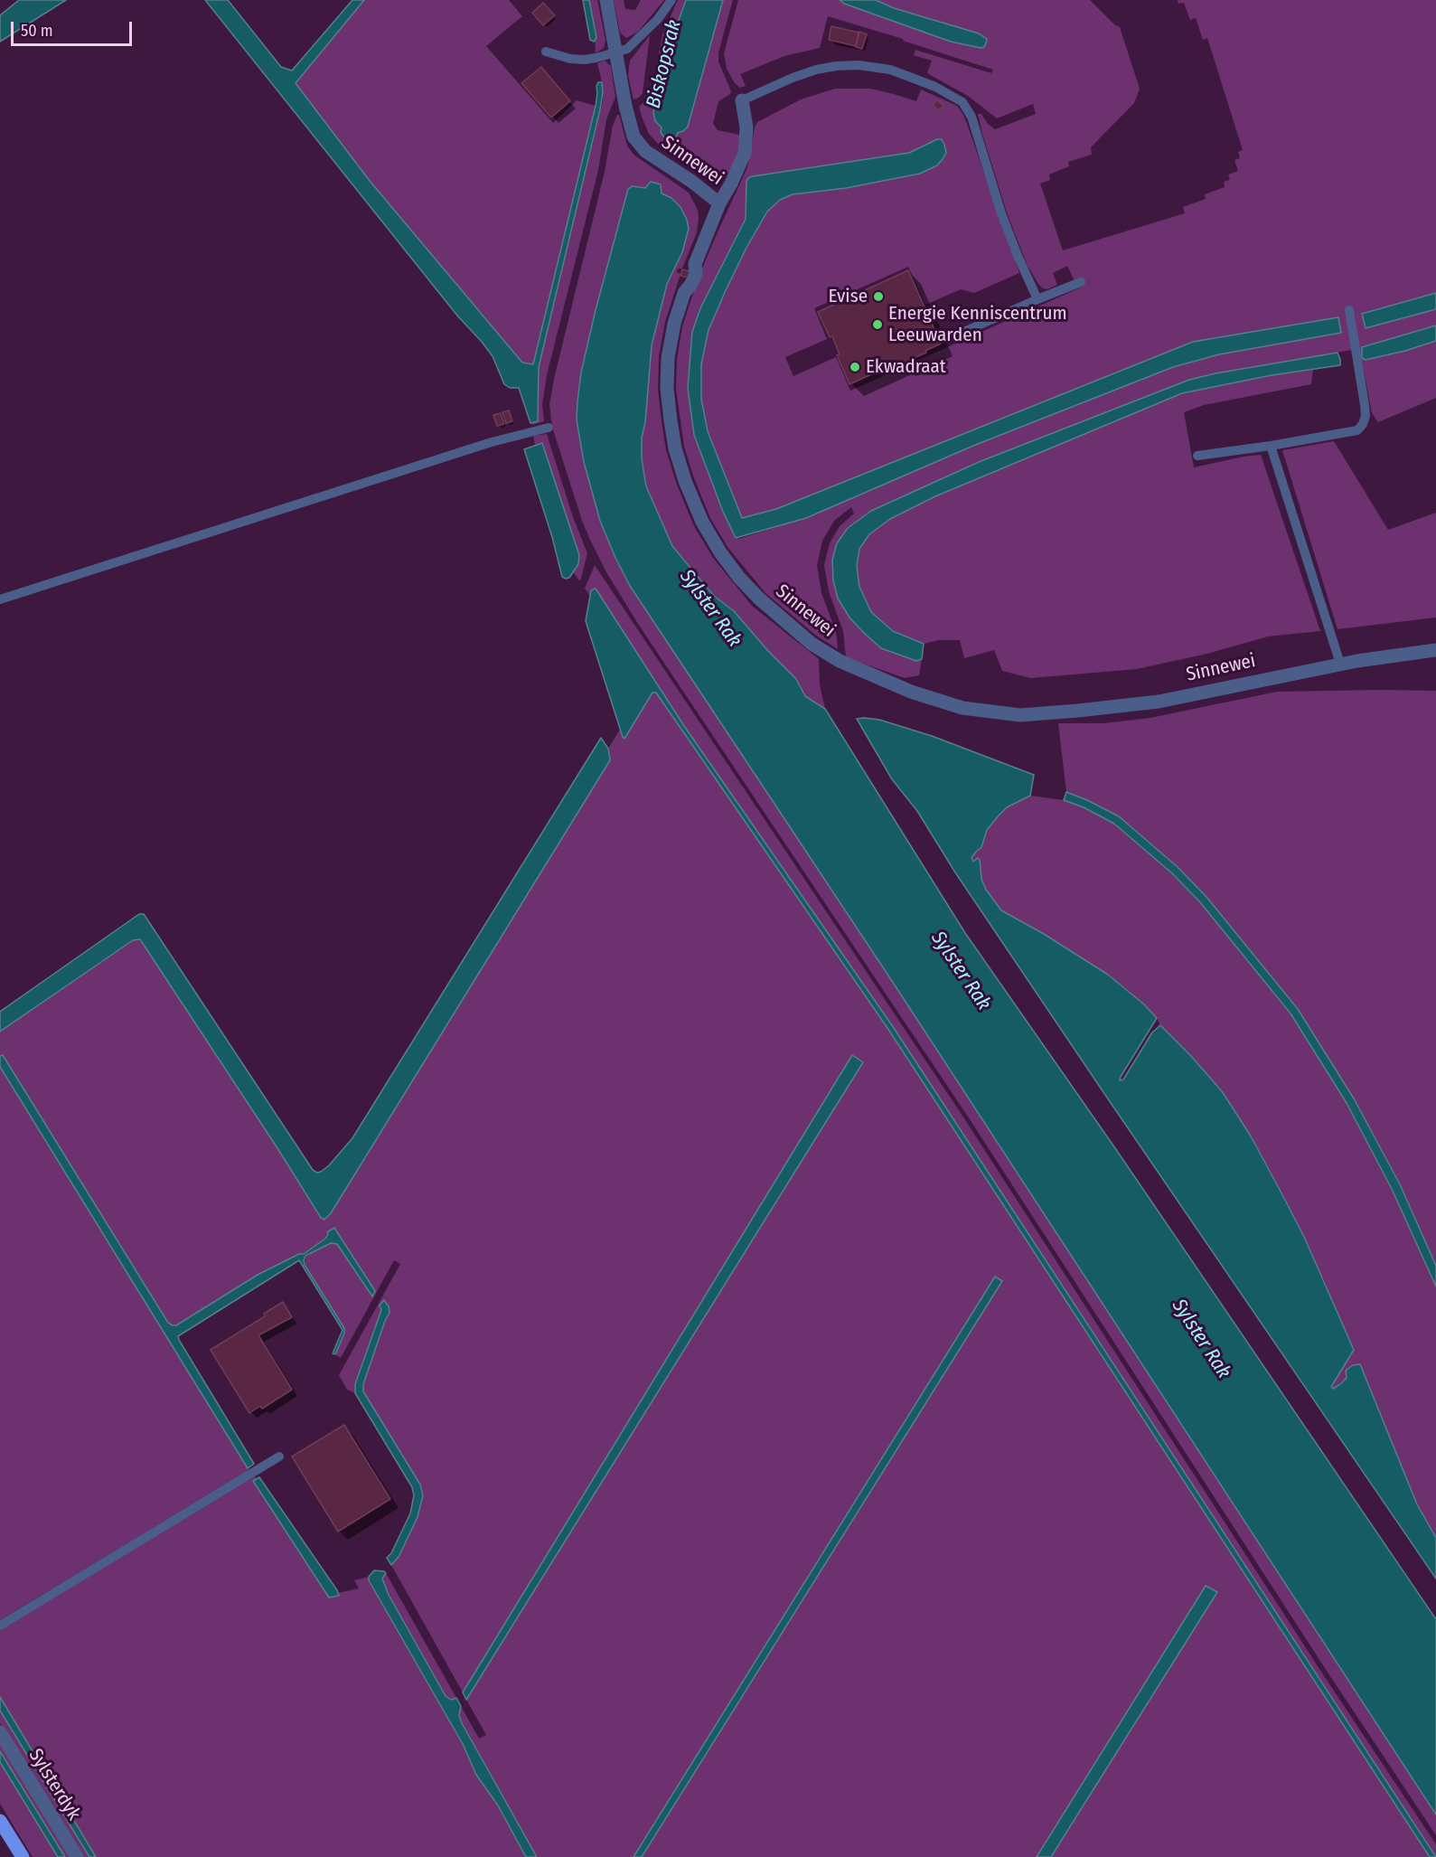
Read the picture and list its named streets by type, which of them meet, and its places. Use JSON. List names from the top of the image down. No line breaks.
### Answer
{"streets":{"street":["Sinnewei","Sylsterdyk"]},"water":["Biskopsrak","Sylster Rak"],"places":["Evise","Energie Kenniscentrum Leeuwarden","Ekwadraat"],"scale_bar":"50 m"}
